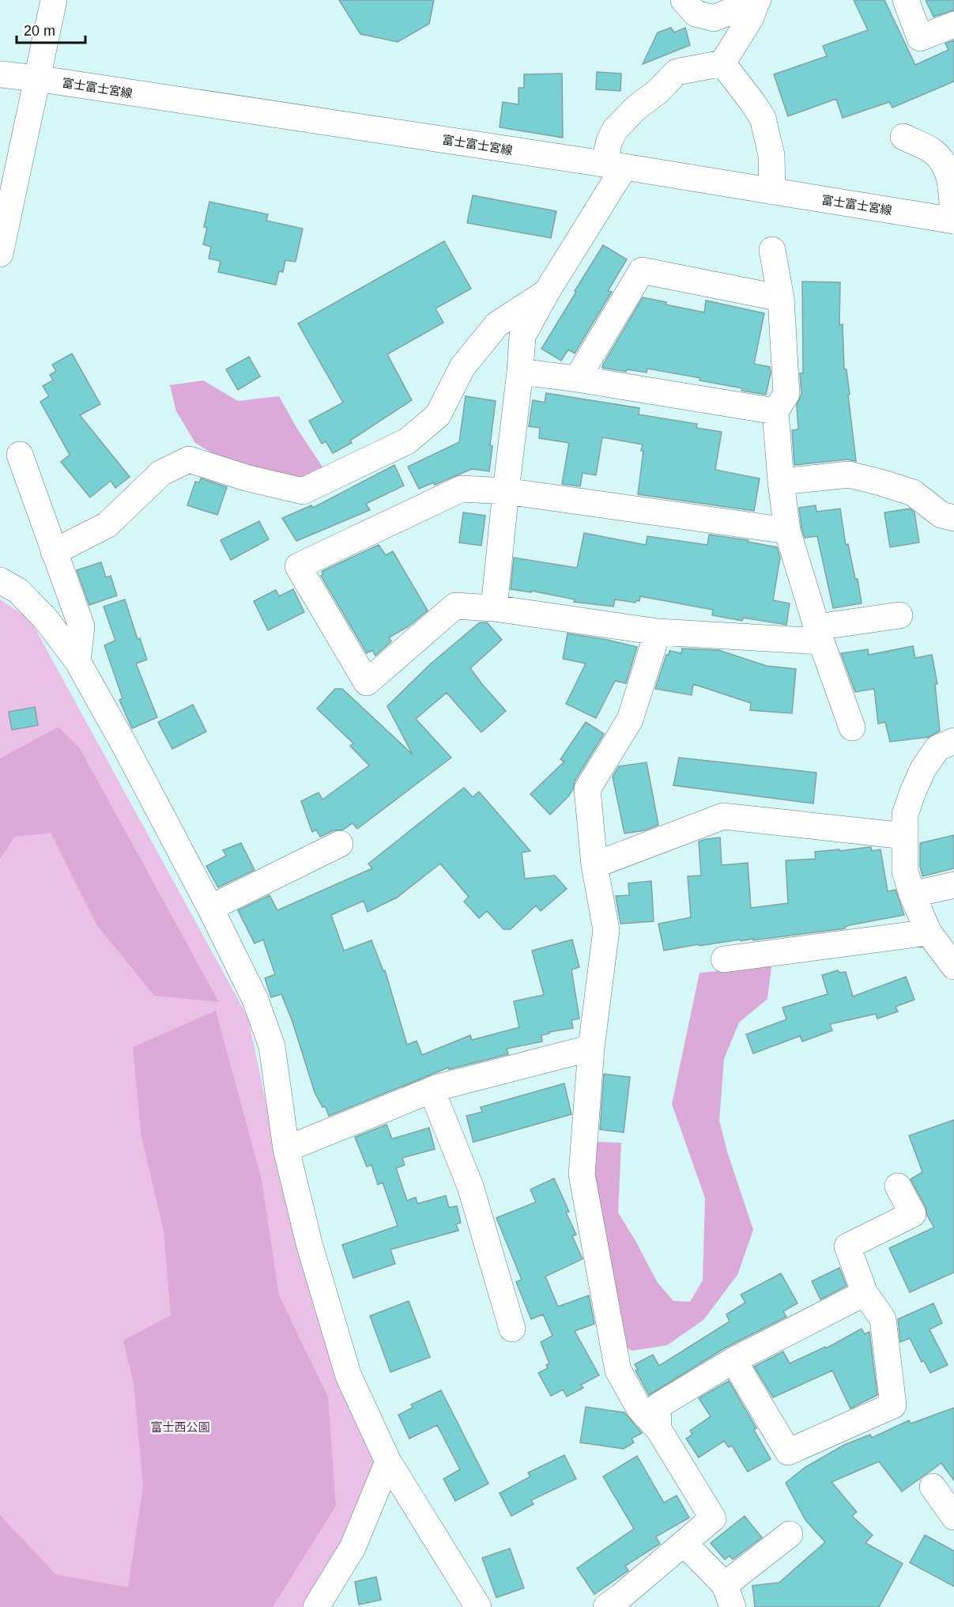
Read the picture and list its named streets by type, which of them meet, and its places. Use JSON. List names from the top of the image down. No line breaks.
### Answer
{"streets":{"street":["富士富士宮線"]},"parks":["富士西公園"],"scale_bar":"20 m"}
